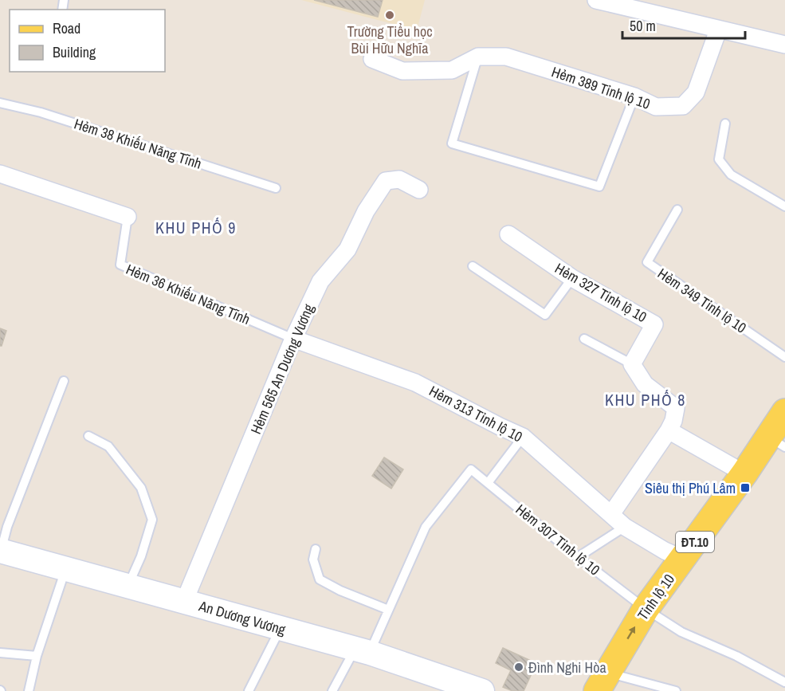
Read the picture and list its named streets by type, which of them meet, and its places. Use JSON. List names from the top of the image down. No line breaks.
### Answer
{"streets":{"main road":["ĐT.10","Tỉnh lộ 10","An Dương Vương"],"street":["Hẻm 389 Tỉnh lộ 10","Hẻm 327 Tỉnh lộ 10","Hẻm 36 Khiếu Năng Tĩnh","Hẻm 565 An Dương Vương","Hẻm 313 Tỉnh lộ 10"],"lane":["Hẻm 38 Khiếu Năng Tĩnh","Hẻm 349 Tỉnh lộ 10","Hẻm 307 Tỉnh lộ 10"]},"crossings":[["Hẻm 36 Khiếu Năng Tĩnh","Hẻm 565 An Dương Vương"],["Hẻm 36 Khiếu Năng Tĩnh","Hẻm 313 Tỉnh lộ 10"],["Hẻm 565 An Dương Vương","Hẻm 313 Tỉnh lộ 10"],["Hẻm 565 An Dương Vương","An Dương Vương"],["Hẻm 313 Tỉnh lộ 10","Tỉnh lộ 10"],["Hẻm 307 Tỉnh lộ 10","Tỉnh lộ 10"]],"districts":["KHU PHỐ 9","KHU PHỐ 8"],"places":{"other":["Trường Tiểu học Bùi Hữu Nghĩa","Đình Nghi Hòa"],"transit":["Siêu thị Phú Lâm"]},"legend":["Road","Building"],"scale_bar":"50 m"}
